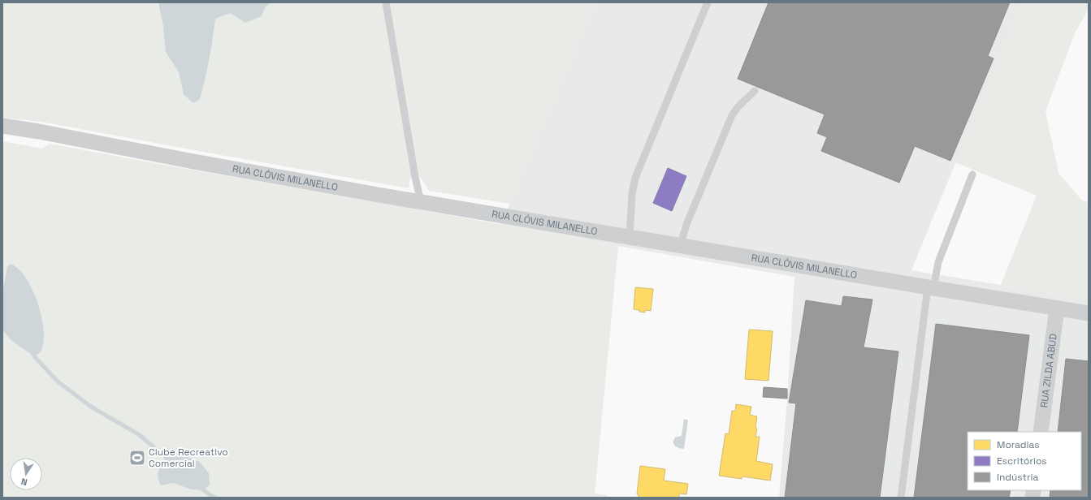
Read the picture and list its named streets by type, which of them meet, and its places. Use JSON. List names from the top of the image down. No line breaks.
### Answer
{"streets":{"street":["RUA CLÓVIS MILANELLO","RUA ZILDA ABUD"]},"crossings":[["RUA CLÓVIS MILANELLO","RUA ZILDA ABUD"]],"places":{"sports":["Clube Recreativo Comercial"]},"legend":["Moradias","Escritórios","Indústria"],"north":"bottom"}
